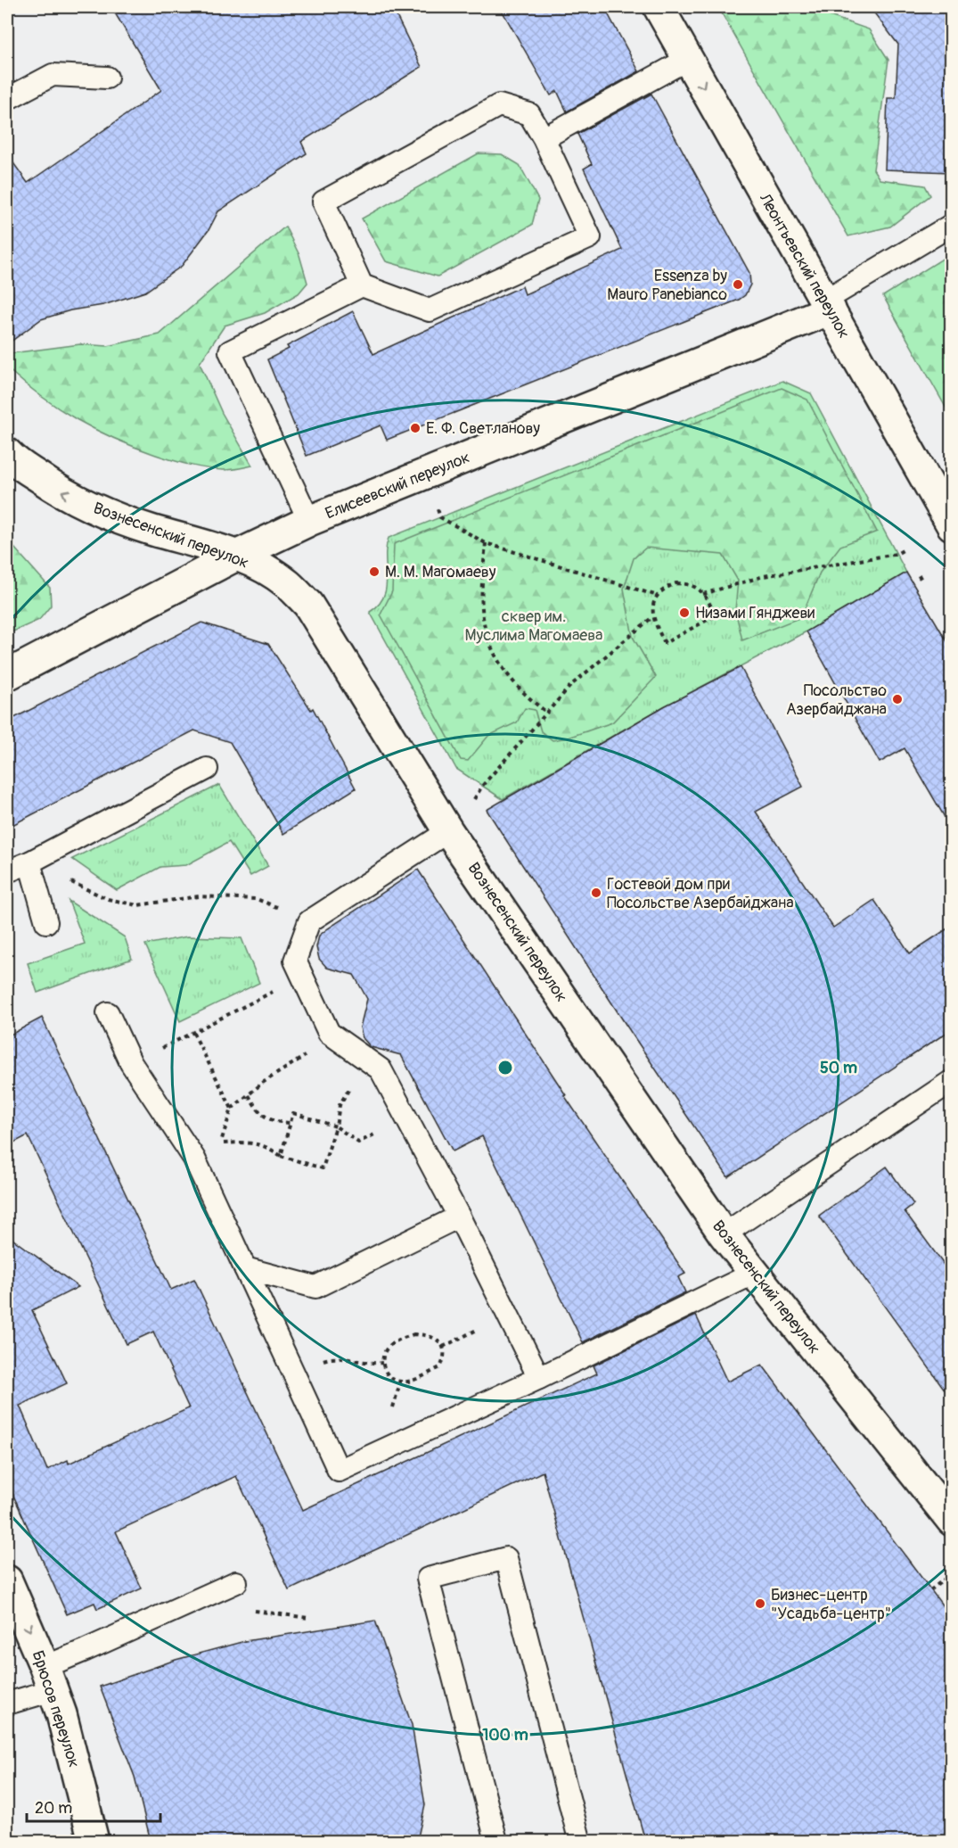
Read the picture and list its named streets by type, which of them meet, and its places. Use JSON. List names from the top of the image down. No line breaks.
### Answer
{"streets":{"street":["Леонтьевский переулок","Елисеевский переулок","Вознесенский переулок","Брюсов переулок"]},"crossings":[["Леонтьевский переулок","Елисеевский переулок"],["Елисеевский переулок","Вознесенский переулок"]],"one_way":["Леонтьевский переулок","Брюсов переулок"],"parks":["сквер им. Муслима Магомаева"],"places":["Essenza by Mauro Panebianco","Е. Ф. Светланову","М. М. Магомаеву","Низами Гянджеви","Посольство Азербайджана","Гостевой дом при Посольстве Азербайджана","Бизнес-центр \"Усадьба-центр\""],"scale_bar":"20 m","rings":["50 m","100 m"]}
